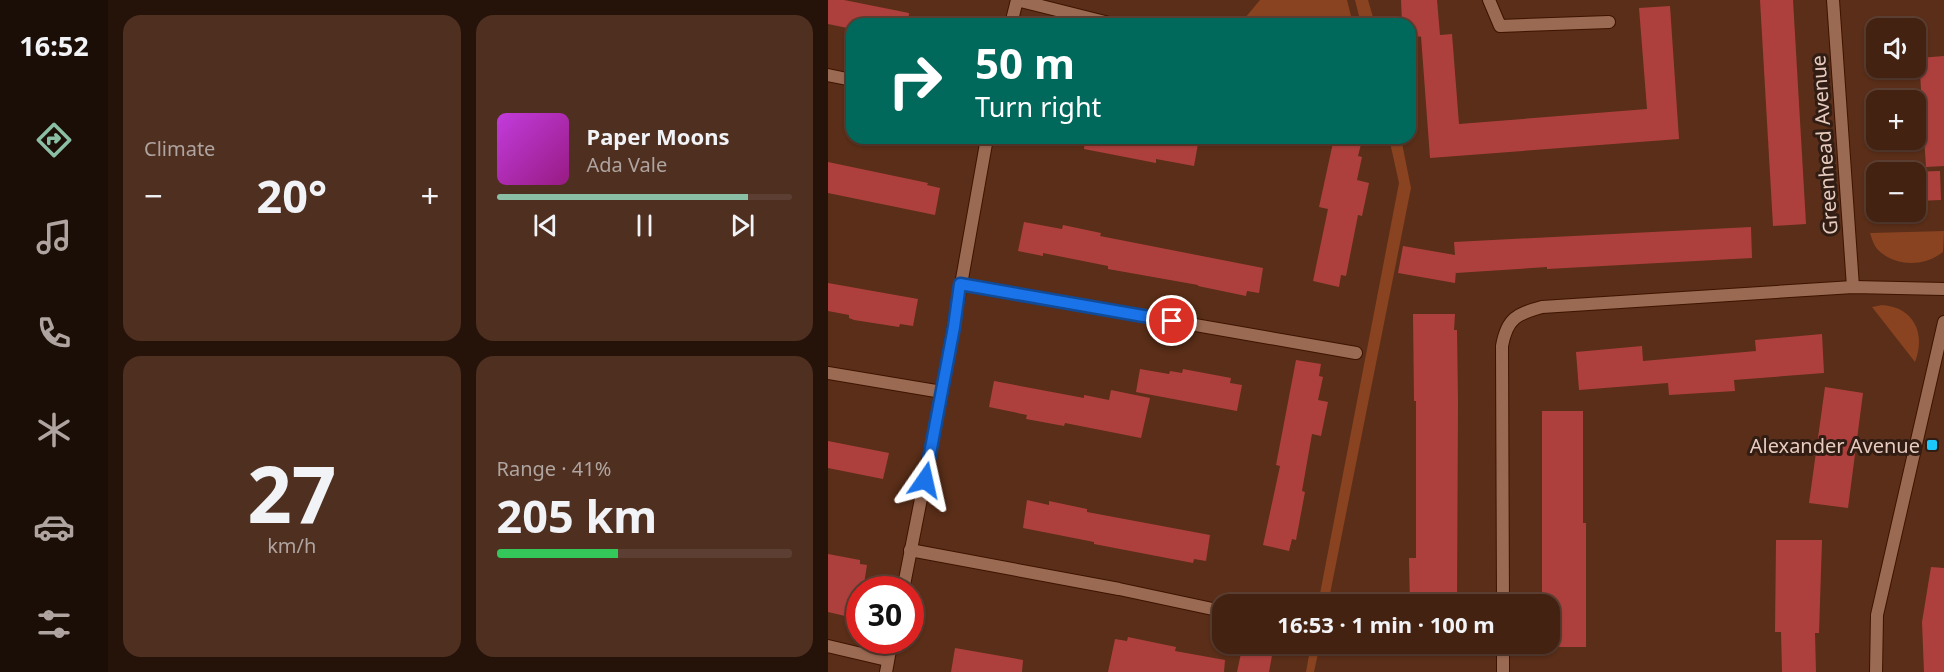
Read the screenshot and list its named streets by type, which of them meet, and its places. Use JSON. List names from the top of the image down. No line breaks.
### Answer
{"streets":{"street":["Greenhead Avenue"]},"places":{"transit":["Alexander Avenue"]},"page":{"tabs":"16:52","tile":["Climate",["27","km/h"],["Range · 41%","205 km"]],"map_buttons":["+","−"],"turn":["50 m","Turn right"],"song":["Paper Moons","Ada Vale"],"heat":["−","20°","+"],"limit":"30","trip":"16:53 · 1 min · 100 m"}}
